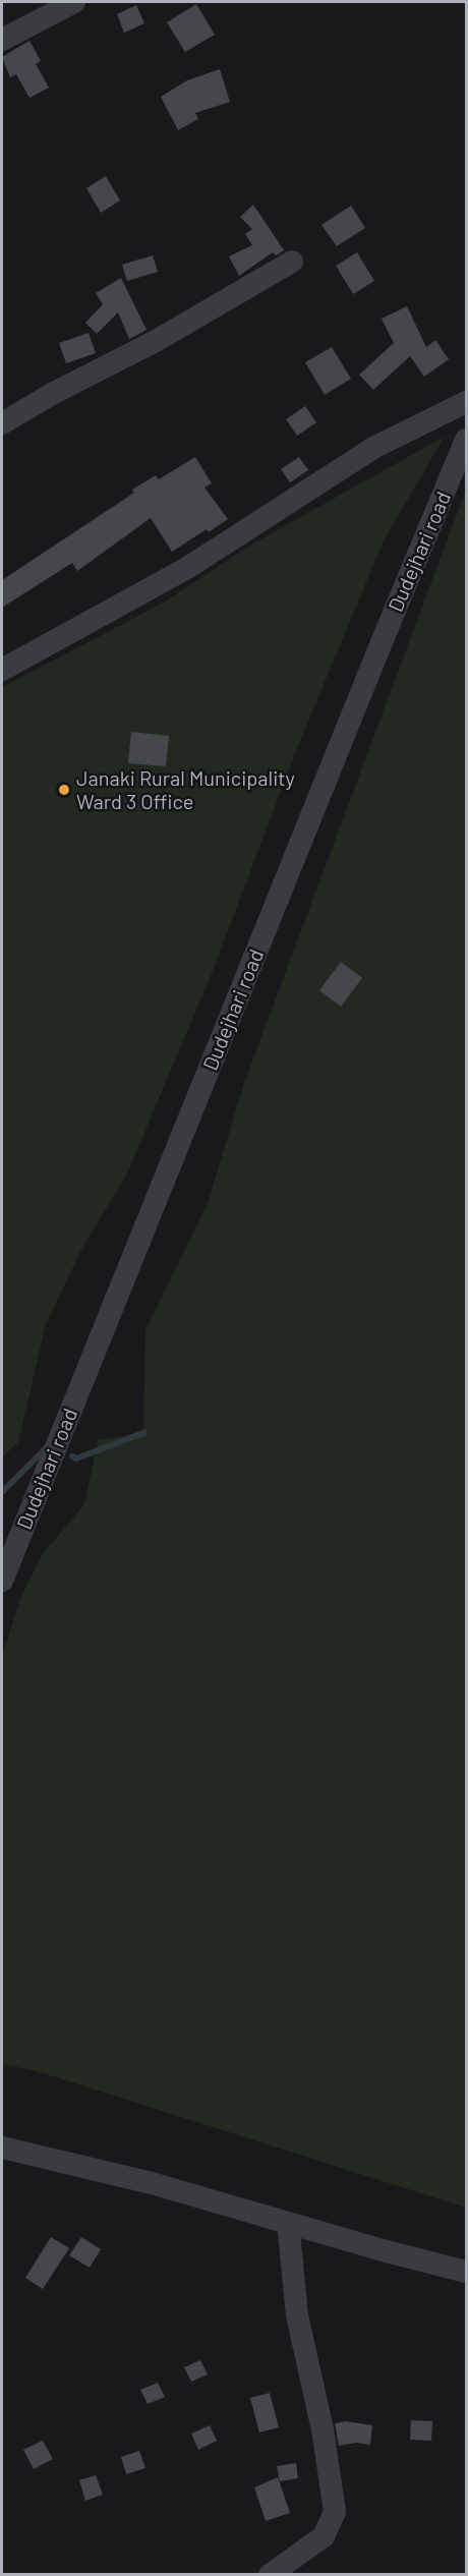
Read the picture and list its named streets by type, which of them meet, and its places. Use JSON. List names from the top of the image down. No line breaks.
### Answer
{"streets":{"street":["Dudejhari road"]},"places":["Janaki Rural Municipality Ward 3 Office"]}
